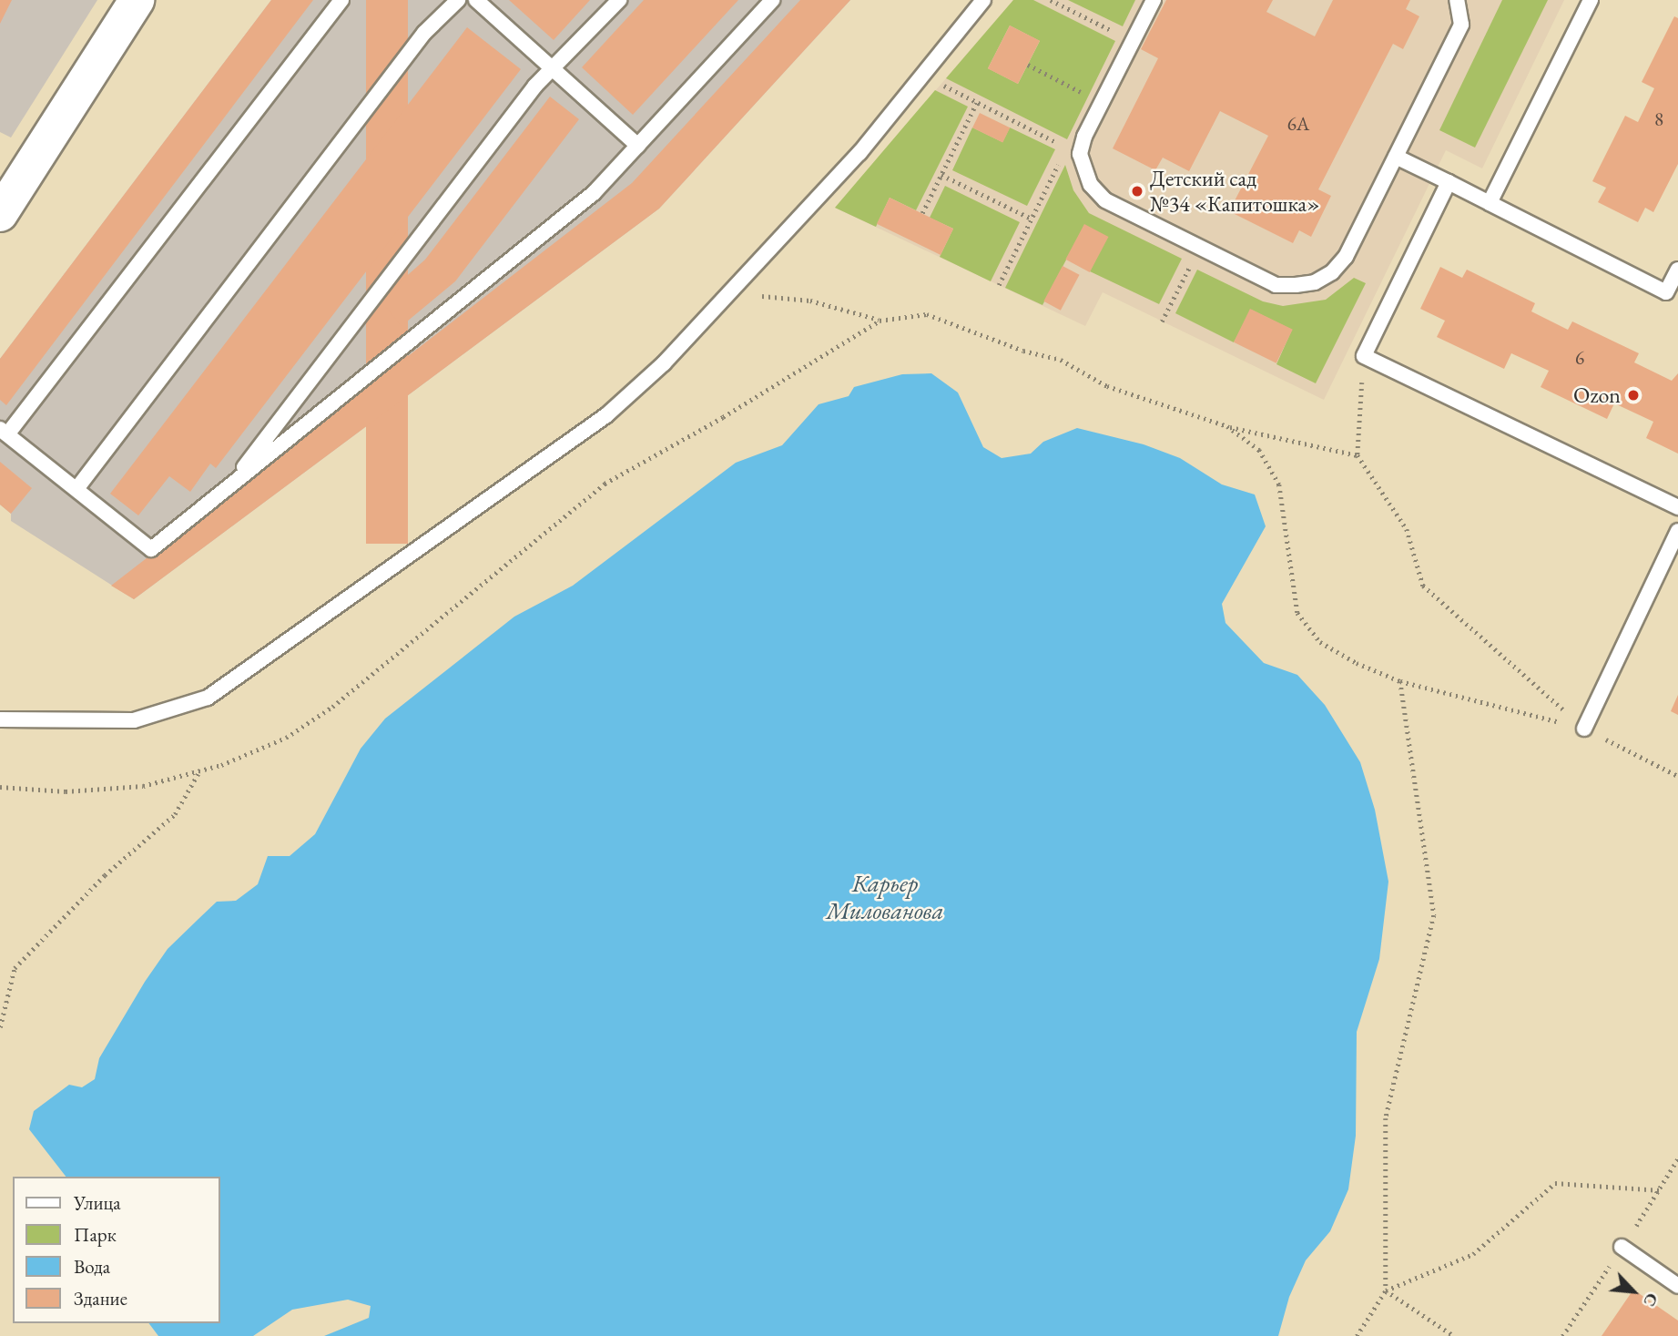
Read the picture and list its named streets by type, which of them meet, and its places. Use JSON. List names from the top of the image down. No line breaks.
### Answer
{"water":["Карьер Милованова"],"places":["Детский сад №34 «Капитошка»","Ozon"],"house_numbers":["8","6А","6"],"legend":["Улица","Парк","Вода","Здание"],"north":"bottom right"}
